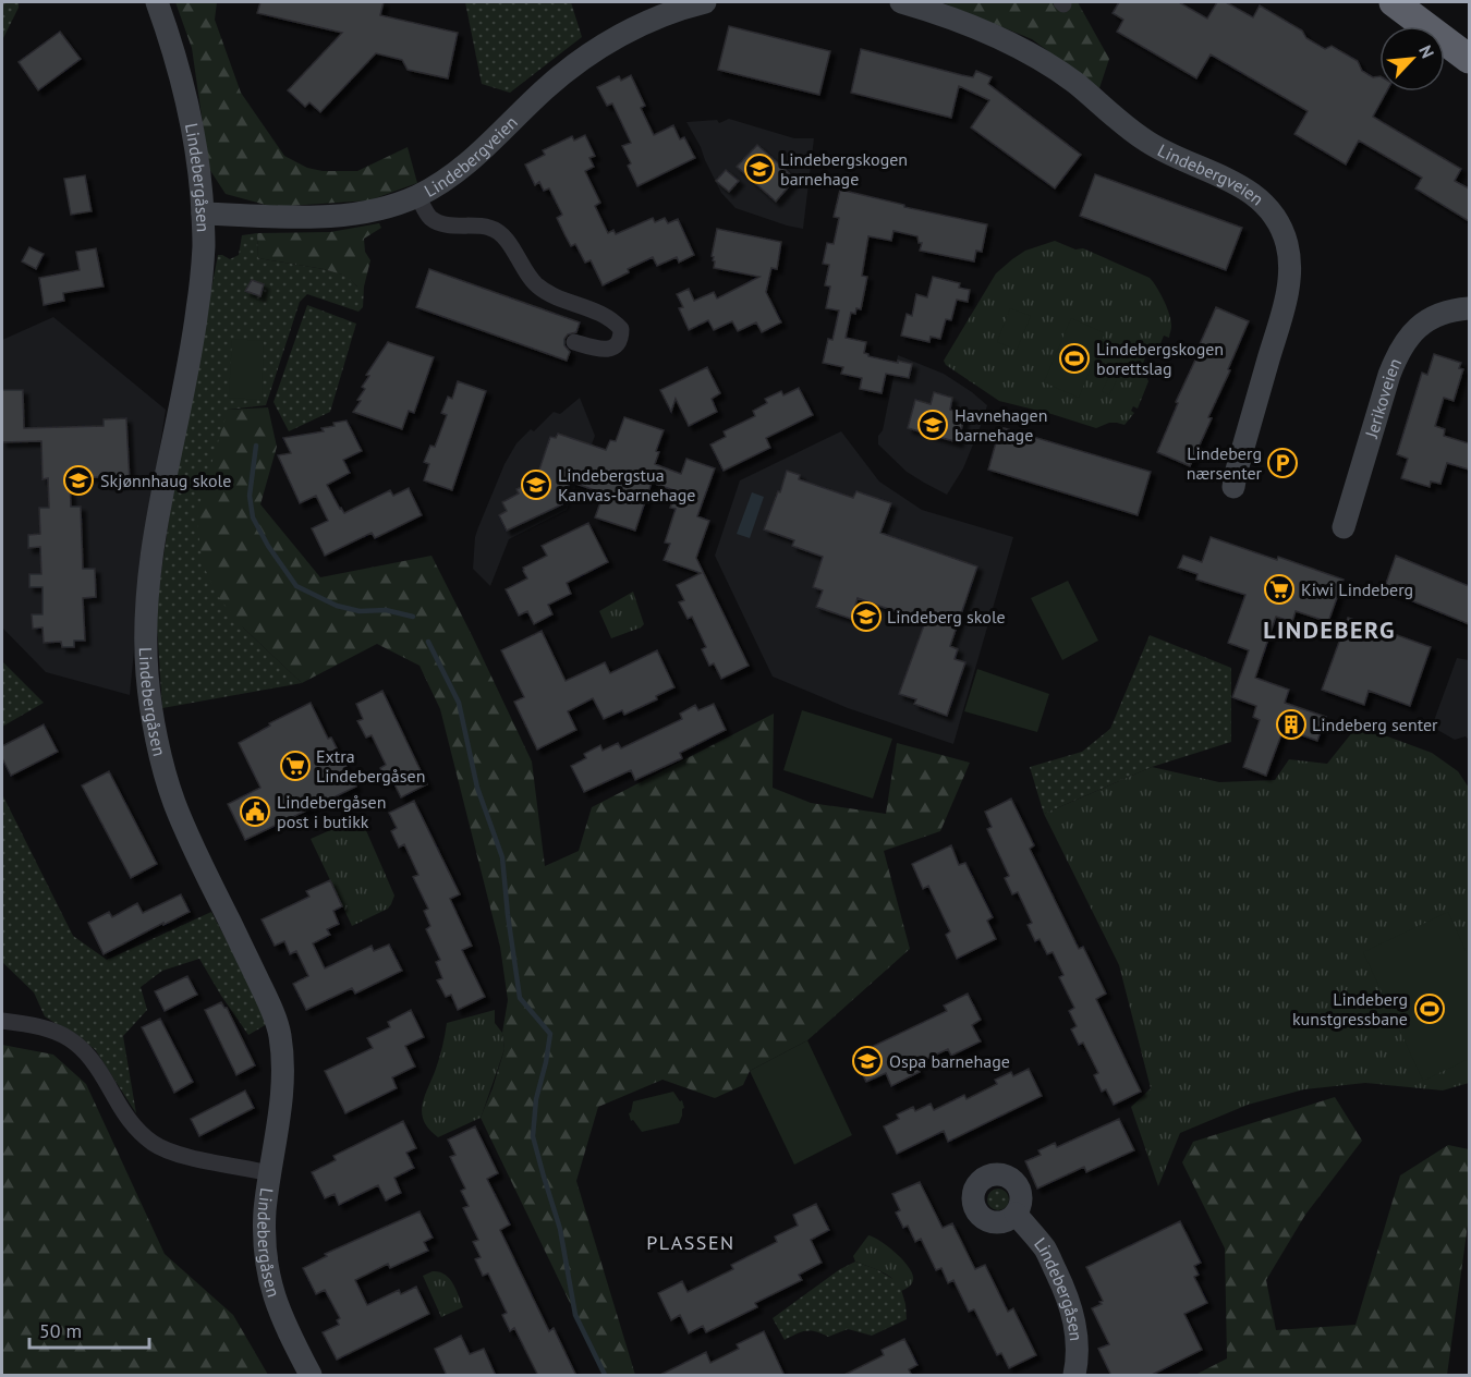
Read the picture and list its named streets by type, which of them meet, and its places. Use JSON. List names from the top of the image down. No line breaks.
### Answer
{"streets":{"street":["Lindebergveien","Lindebergåsen","Jerikoveien"]},"crossings":[["Lindebergveien","Lindebergåsen"]],"districts":["LINDEBERG","PLASSEN"],"places":{"school or university":["Lindebergskogen barnehage","Havnehagen barnehage","Skjønnhaug skole","Lindebergstua Kanvas-barnehage","Lindeberg skole","Ospa barnehage"],"sports":["Lindebergskogen borettslag","Lindeberg kunstgressbane"],"parking":["Lindeberg nærsenter"],"supermarket":["Kiwi Lindeberg","Extra Lindebergåsen"],"building":["Lindeberg senter"],"public building":["Lindebergåsen post i butikk"]},"scale_bar":"50 m","north":"top right"}
